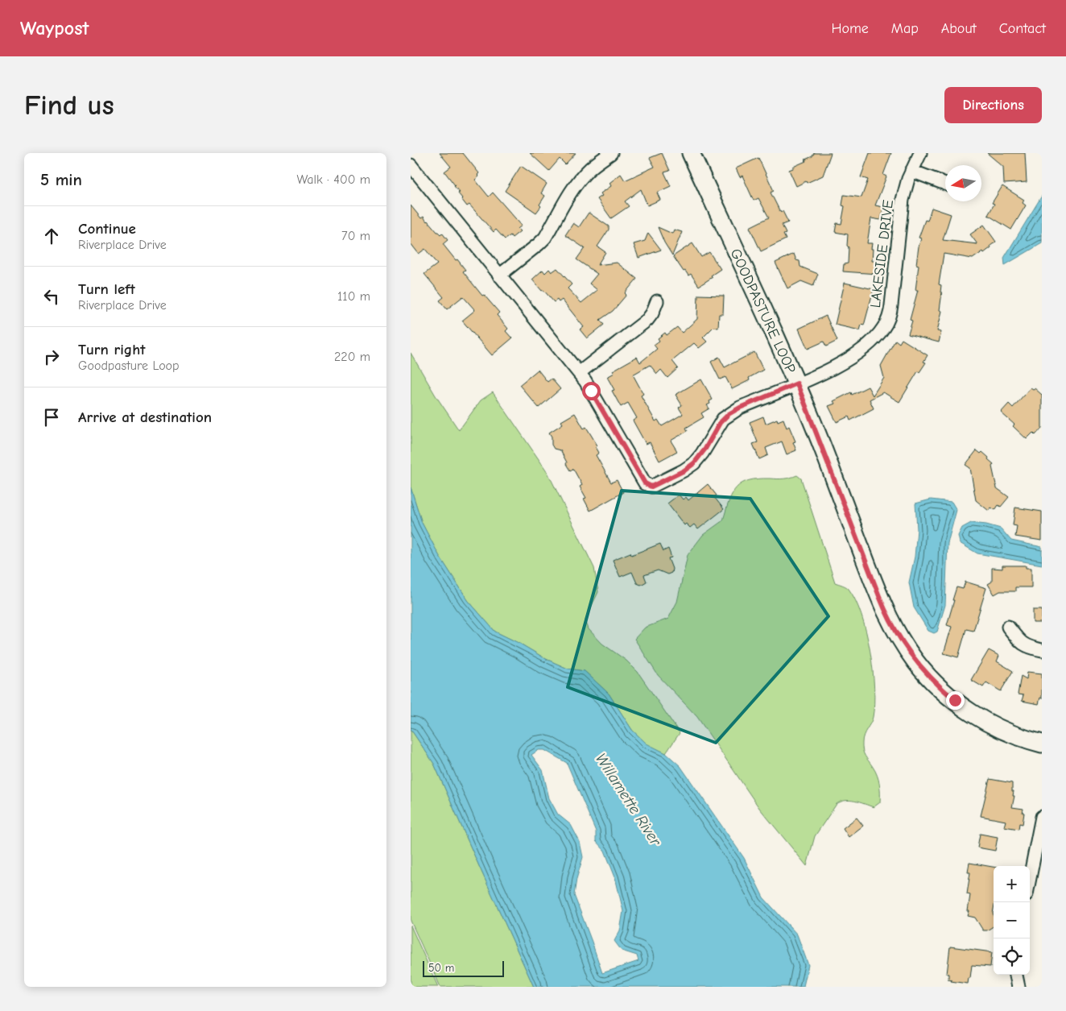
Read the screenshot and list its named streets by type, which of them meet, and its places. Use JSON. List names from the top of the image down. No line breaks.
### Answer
{"streets":{"street":["LAKESIDE DRIVE","GOODPASTURE LOOP"]},"crossings":[["LAKESIDE DRIVE","GOODPASTURE LOOP"]],"water":["Willamette River"],"scale_bar":"50 m","north":"left","page":{"header":"Waypost","nav":["Home","Map","About","Contact"],"buttons":"Directions","title":"Find us","heading":["5 min","Walk · 400 m"],"list":[["Continue","Riverplace Drive","70 m"],["Turn left","Riverplace Drive","110 m"],["Turn right","Goodpasture Loop","220 m"],"Arrive at destination"],"map_buttons":["+","−"],"scale":"50 m"}}
